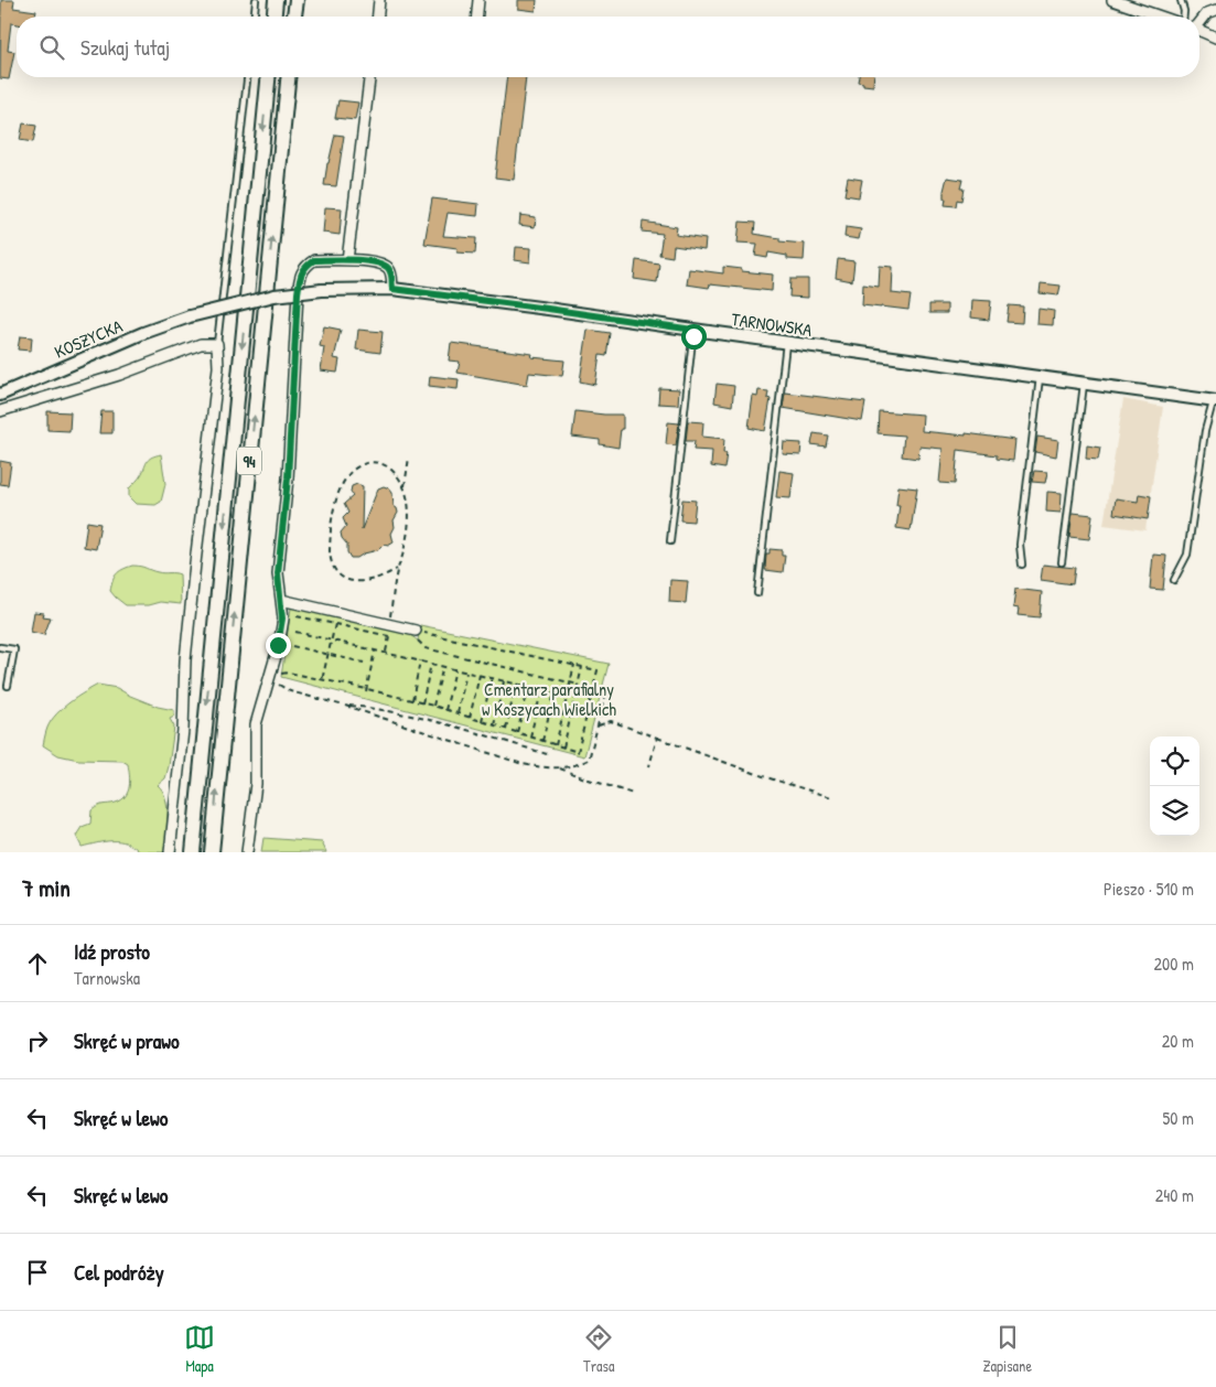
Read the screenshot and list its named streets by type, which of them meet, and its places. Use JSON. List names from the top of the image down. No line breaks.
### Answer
{"streets":{"main road":["94"],"street":["TARNOWSKA","KOSZYCKA"]},"crossings":[["TARNOWSKA","KOSZYCKA"]],"parks":["Cmentarz parafialny w Koszycach Wielkich"],"page":{"search":"Szukaj tutaj","heading":["7 min","Pieszo · 510 m"],"list":[["Idź prosto","Tarnowska","200 m"],["Skręć w prawo","20 m"],["Skręć w lewo","50 m"],["Skręć w lewo","240 m"],"Cel podróży"],"nav":["Mapa","Trasa","Zapisane"]}}
